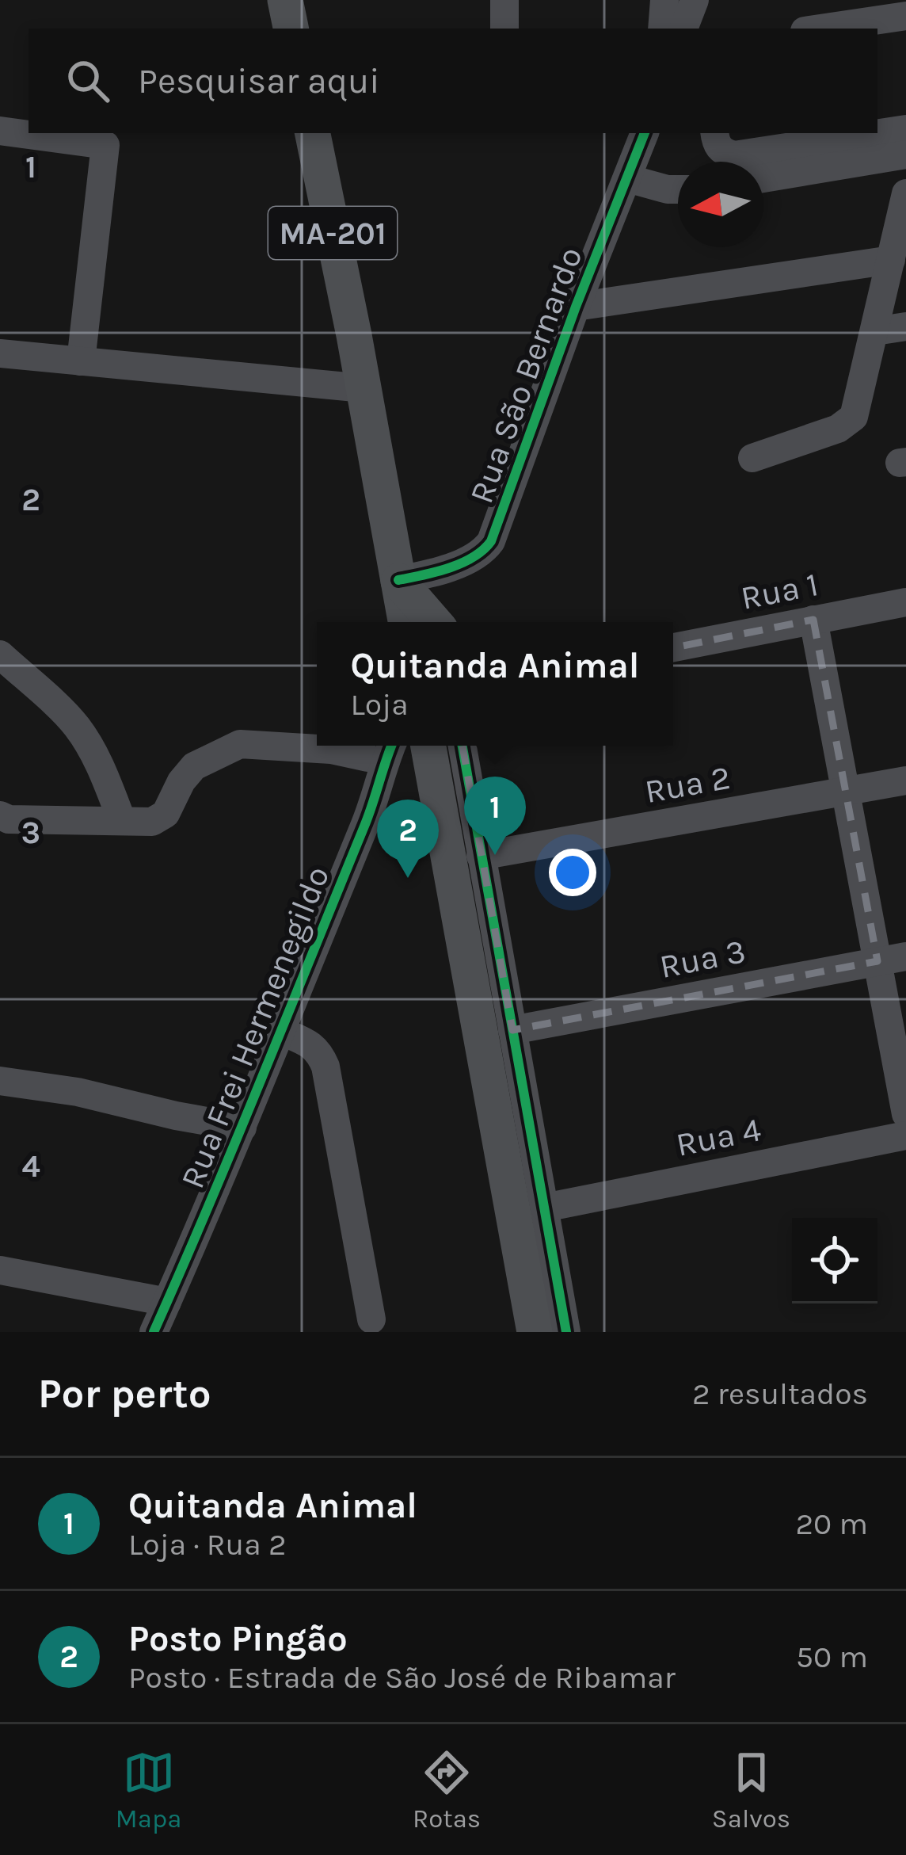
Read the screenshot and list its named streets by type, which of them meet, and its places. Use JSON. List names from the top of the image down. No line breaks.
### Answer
{"streets":{"main road":["MA-201"],"street":["Rua São Bernardo","Rua 1","Rua 2","Rua 3","Rua Frei Hermenegildo","Rua 4"]},"crossings":[["MA-201","Rua São Bernardo"]],"north":"left","page":{"search":"Pesquisar aqui","popup":["Quitanda Animal","Loja"],"pins":["1","2"],"heading":["Por perto","2 resultados"],"list":[{"mark":"1","name":"Quitanda Animal","note":"Loja · Rua 2","value":"20 m"},{"mark":"2","name":"Posto Pingão","note":"Posto · Estrada de São José de Ribamar","value":"50 m"}],"nav":["Mapa","Rotas","Salvos"]},"grid":{"rows":["1","2","3","4"]}}
